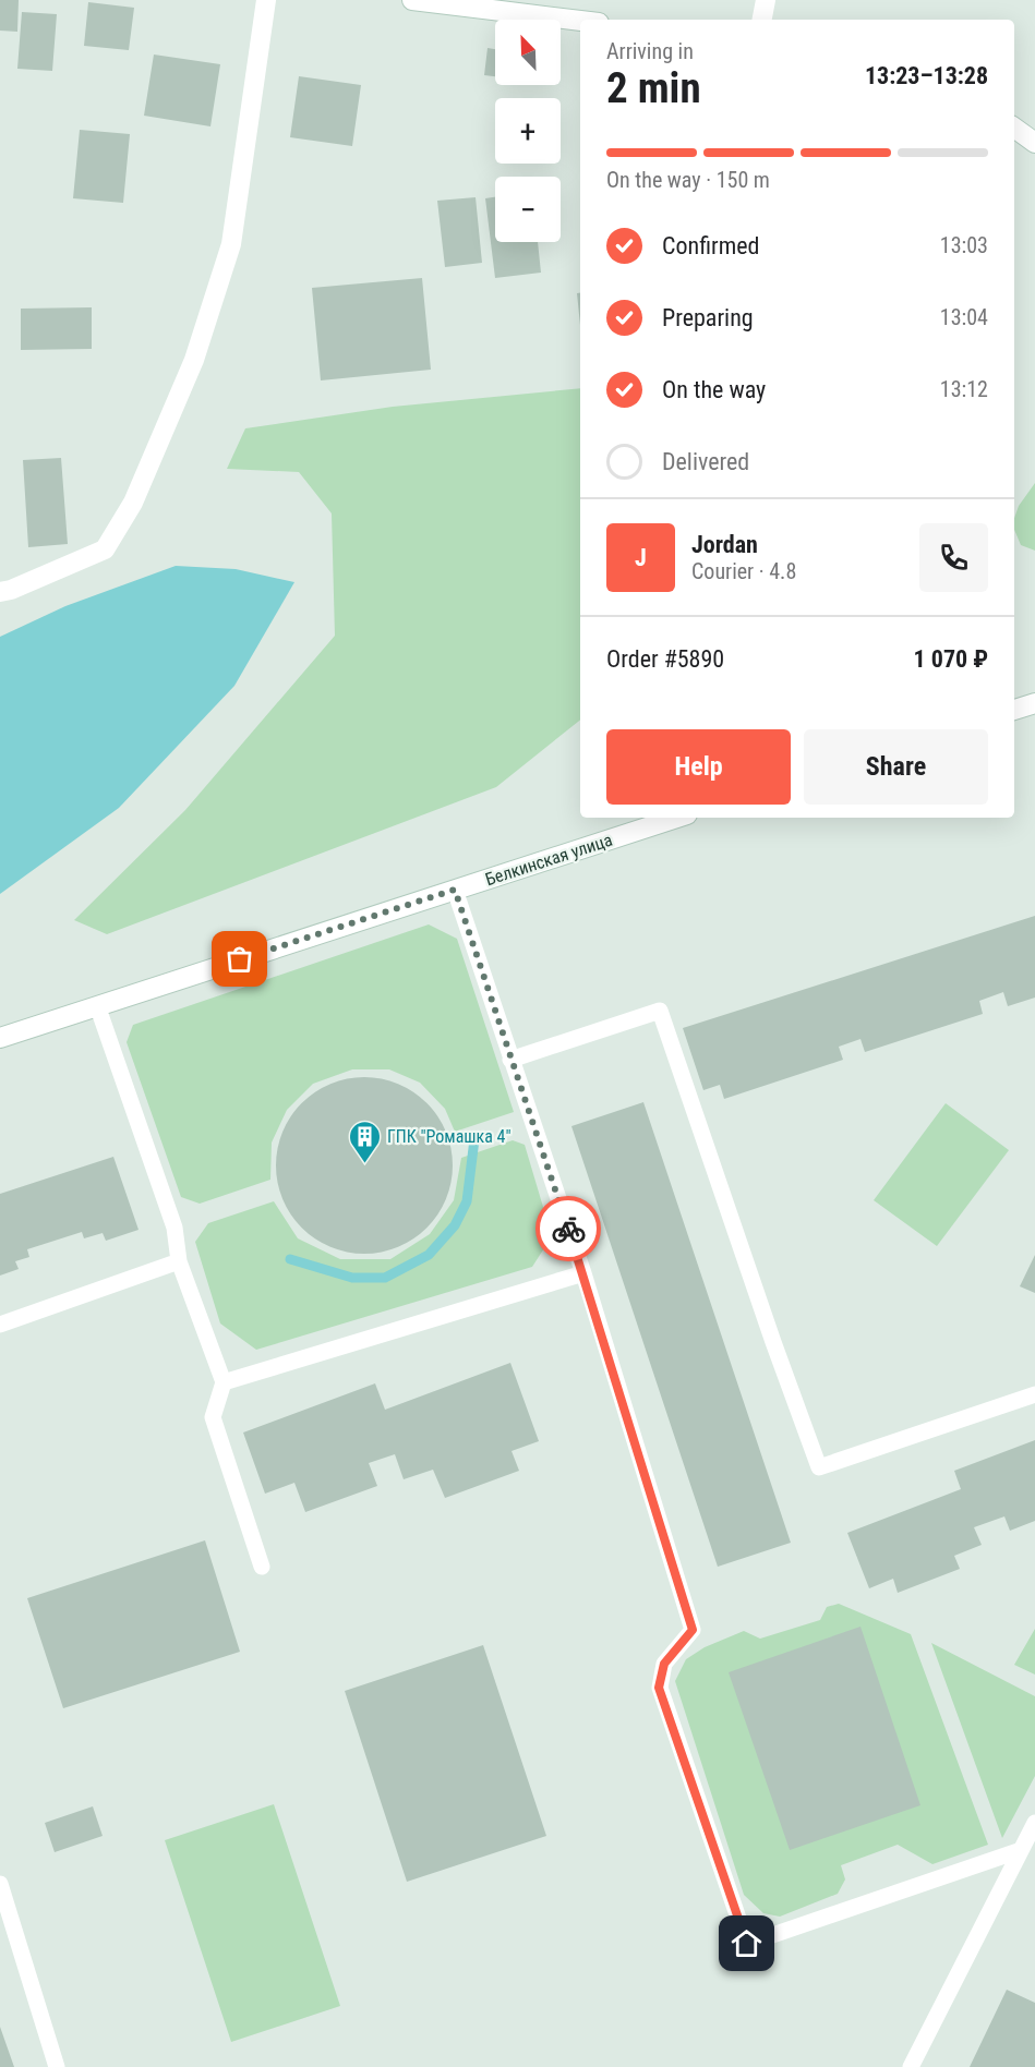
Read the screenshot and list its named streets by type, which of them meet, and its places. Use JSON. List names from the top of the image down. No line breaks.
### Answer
{"streets":{"street":["Белкинская улица"]},"places":{"building":["ГПК \"Ромашка 4\""]},"north":"top left","page":{"map_buttons":["+","−"],"heading":["2 min","Arriving in","13:23–13:28"],"panel":["Jordan","Courier · 4.8","Order #5890","1 070 ₽"],"bar":"On the way · 150 m","list":[["Confirmed","13:03"],["Preparing","13:04"],["On the way","13:12"],"Delivered"],"round":"J","buttons":["Help","Share"]}}
